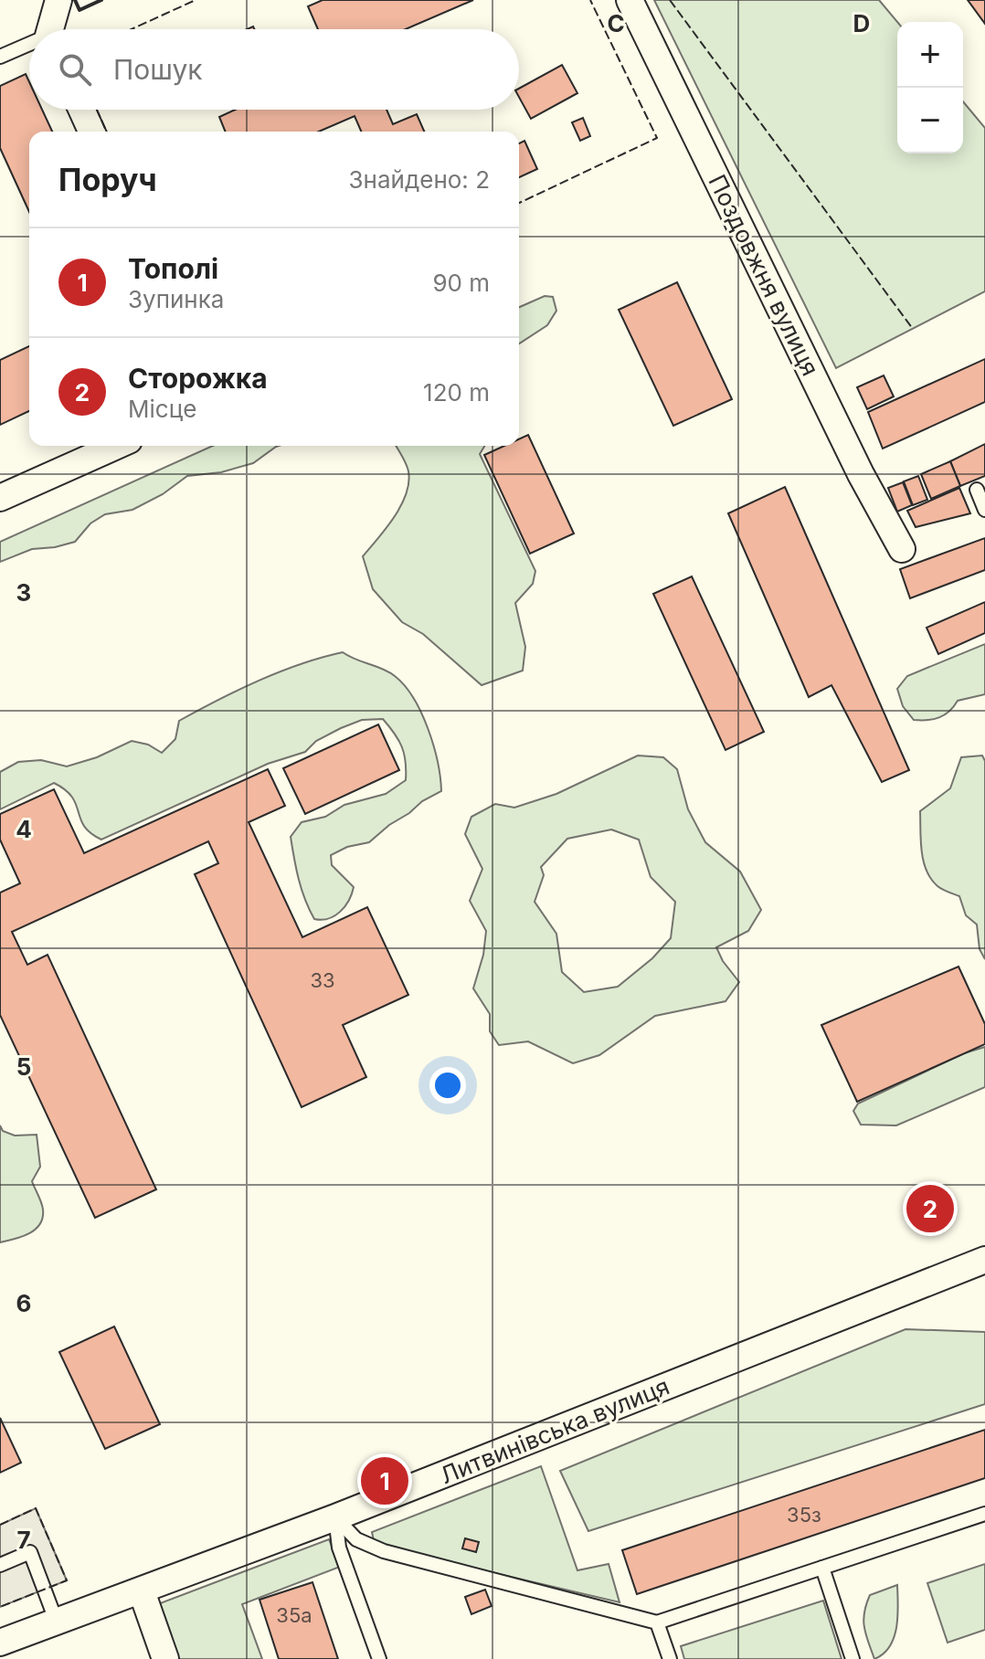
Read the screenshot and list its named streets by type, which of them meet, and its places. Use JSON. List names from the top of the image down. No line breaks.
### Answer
{"streets":{"street":["Поздовжня вулиця","Литвинівська вулиця"]},"house_numbers":["33","35з","35а"],"page":{"map_buttons":["+","−"],"search":"Пошук","heading":["Поруч","Знайдено: 2"],"list":[{"mark":"1","name":"Тополі","note":"Зупинка","value":"90 m"},{"mark":"2","name":"Сторожка","note":"Місце","value":"120 m"}],"pins":["2","1"]},"grid":{"columns":["C","D"],"rows":["3","4","5","6","7"]}}
